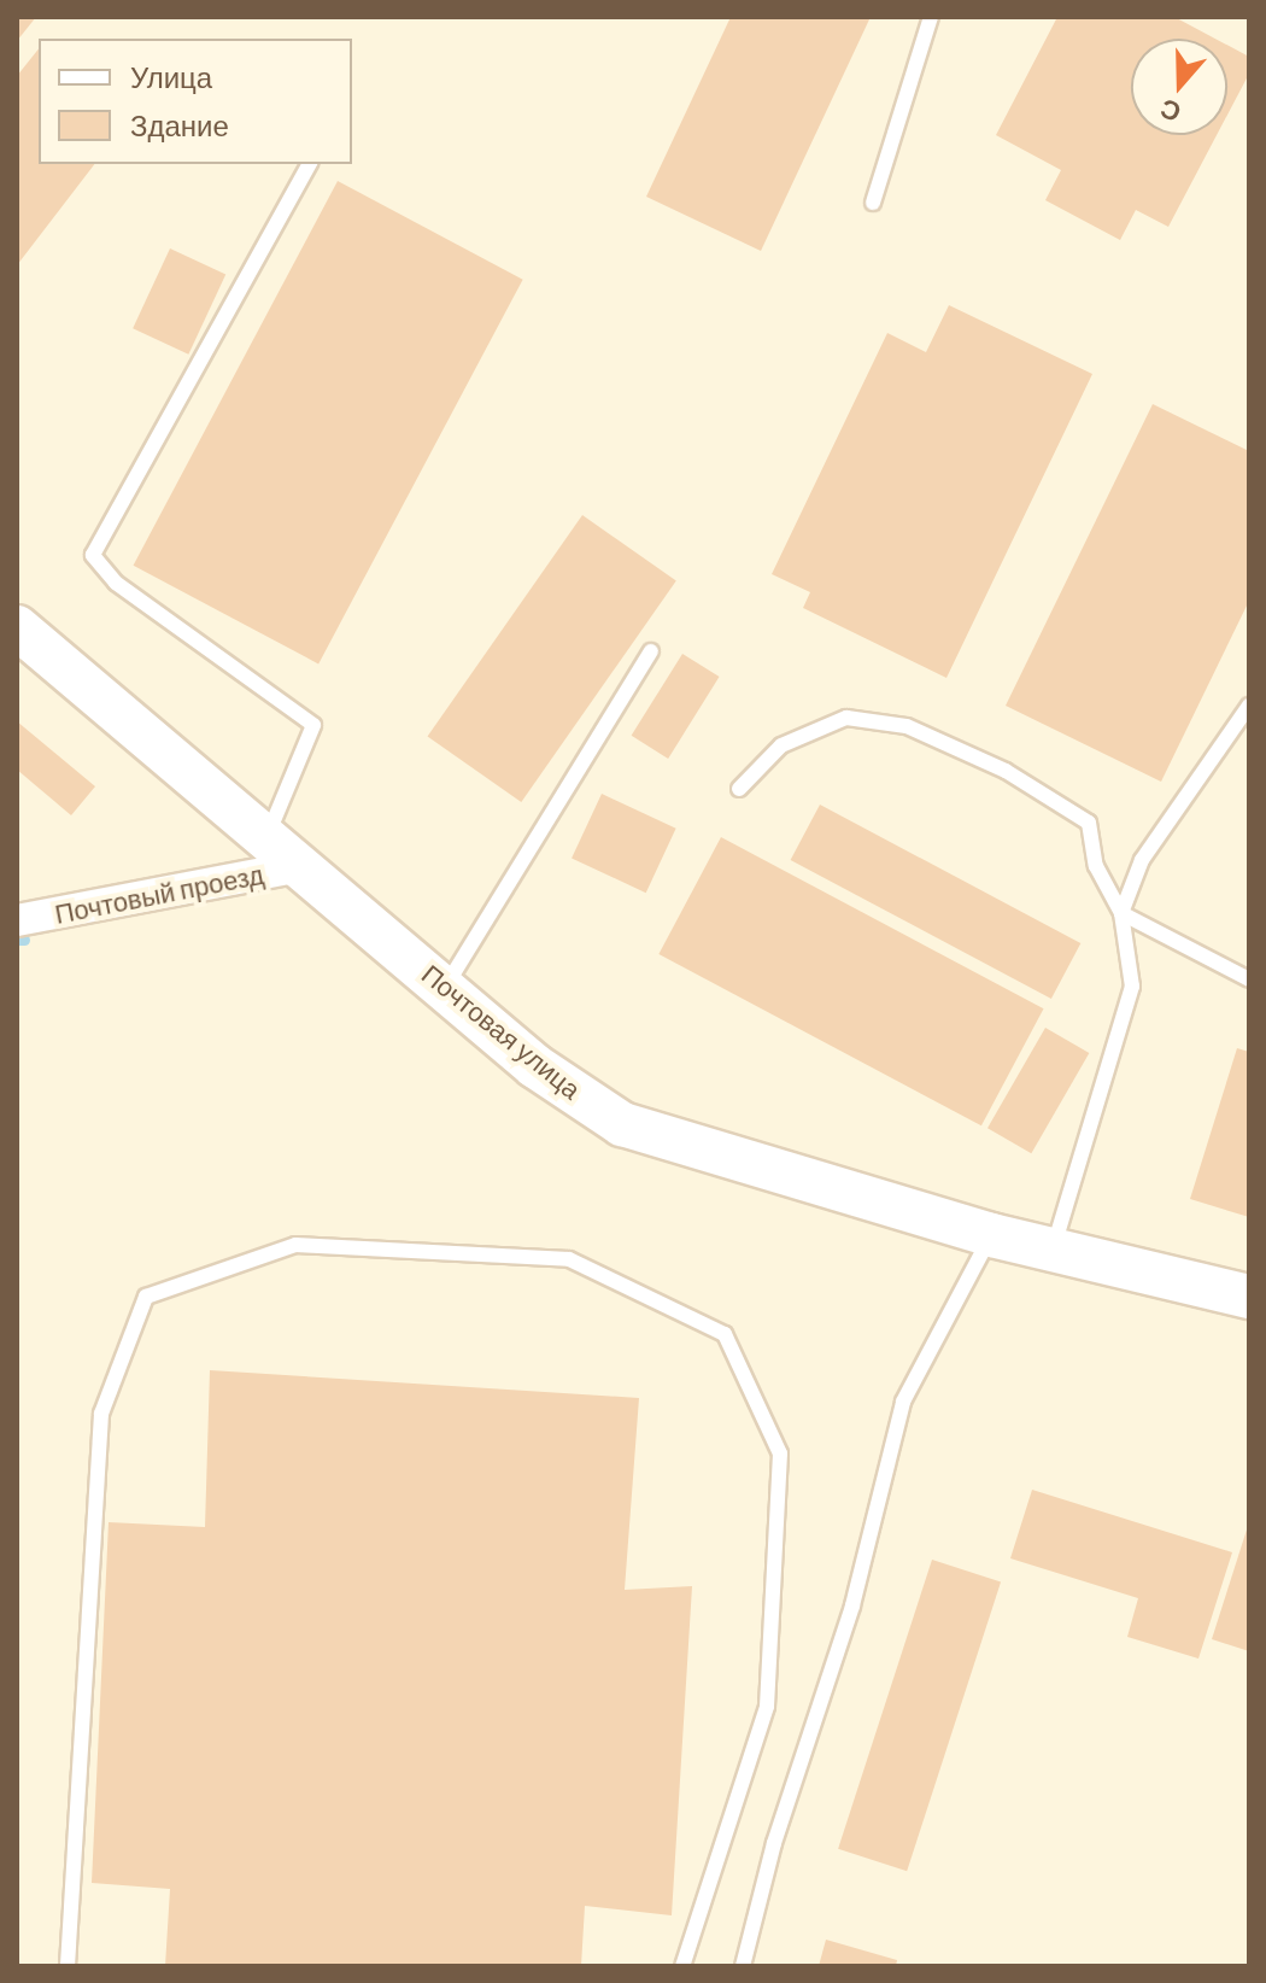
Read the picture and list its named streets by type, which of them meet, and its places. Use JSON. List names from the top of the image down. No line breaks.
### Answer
{"streets":{"street":["Почтовый проезд","Почтовая улица"]},"crossings":[["Почтовый проезд","Почтовая улица"]],"legend":["Улица","Здание"],"north":"bottom"}
